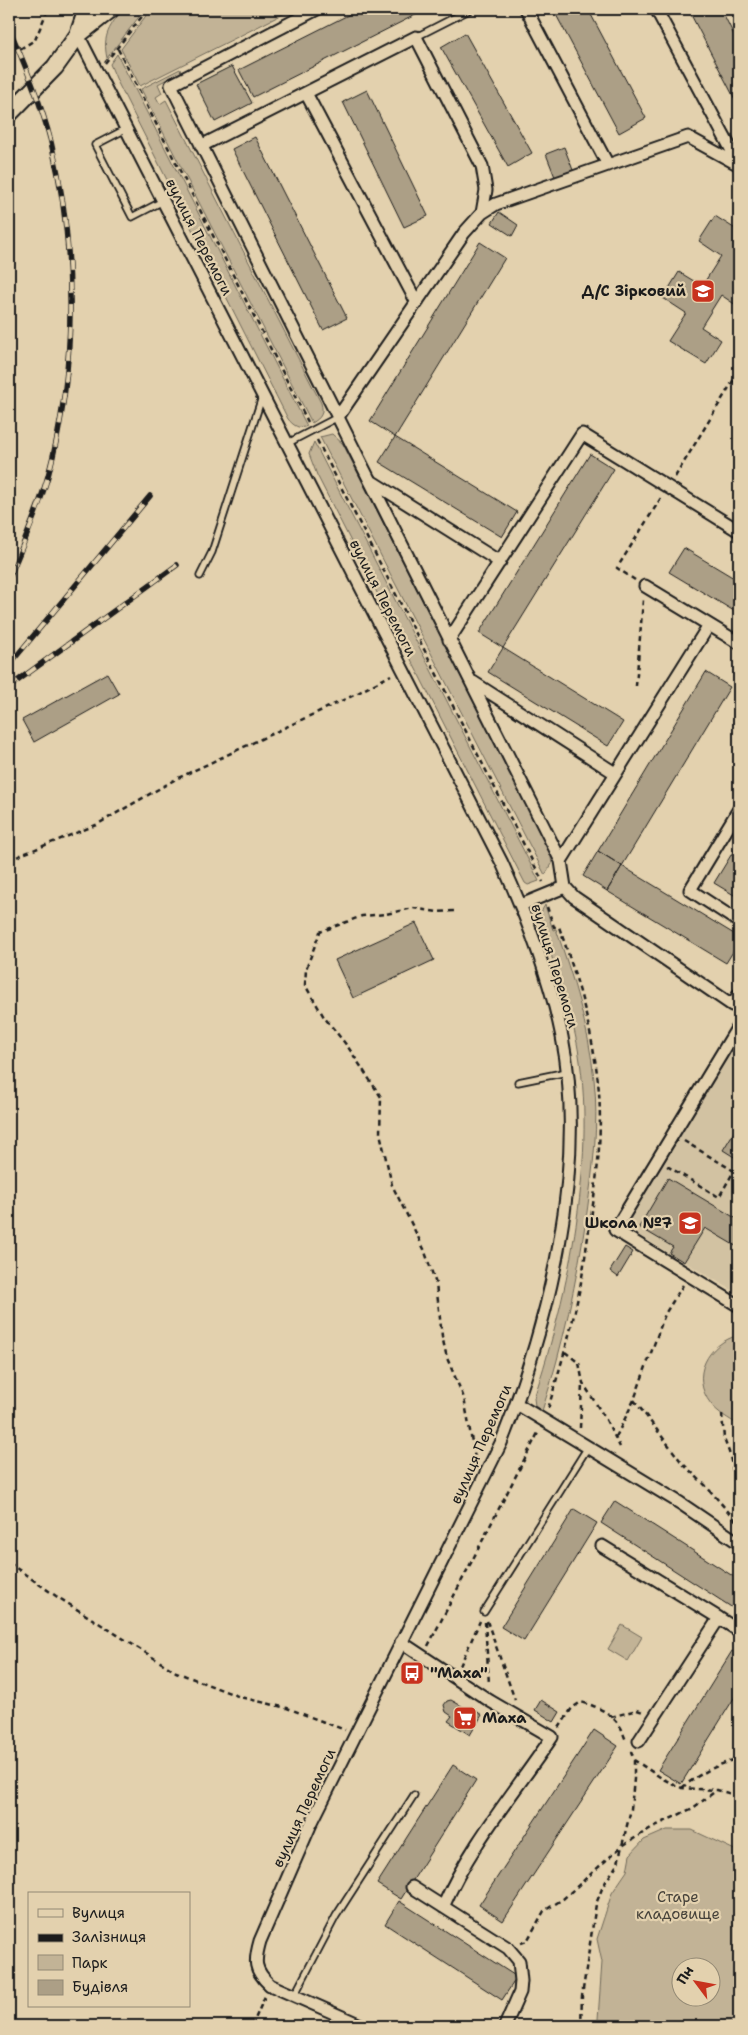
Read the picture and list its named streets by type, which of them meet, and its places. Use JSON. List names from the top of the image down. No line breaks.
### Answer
{"streets":{"street":["вулиця Перемоги"]},"parks":["Старе кладовище"],"places":{"school or university":["Д/С Зірковий","Школа №7"],"bus stop":["\"Маха\""],"supermarket":["Маха"]},"legend":["Вулиця","Залізниця","Парк","Будівля"],"north":"top left"}
